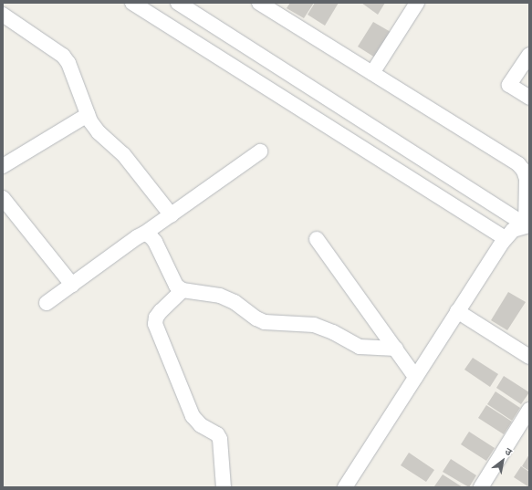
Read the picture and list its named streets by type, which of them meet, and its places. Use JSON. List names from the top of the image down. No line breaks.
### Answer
{"north":"top right"}
